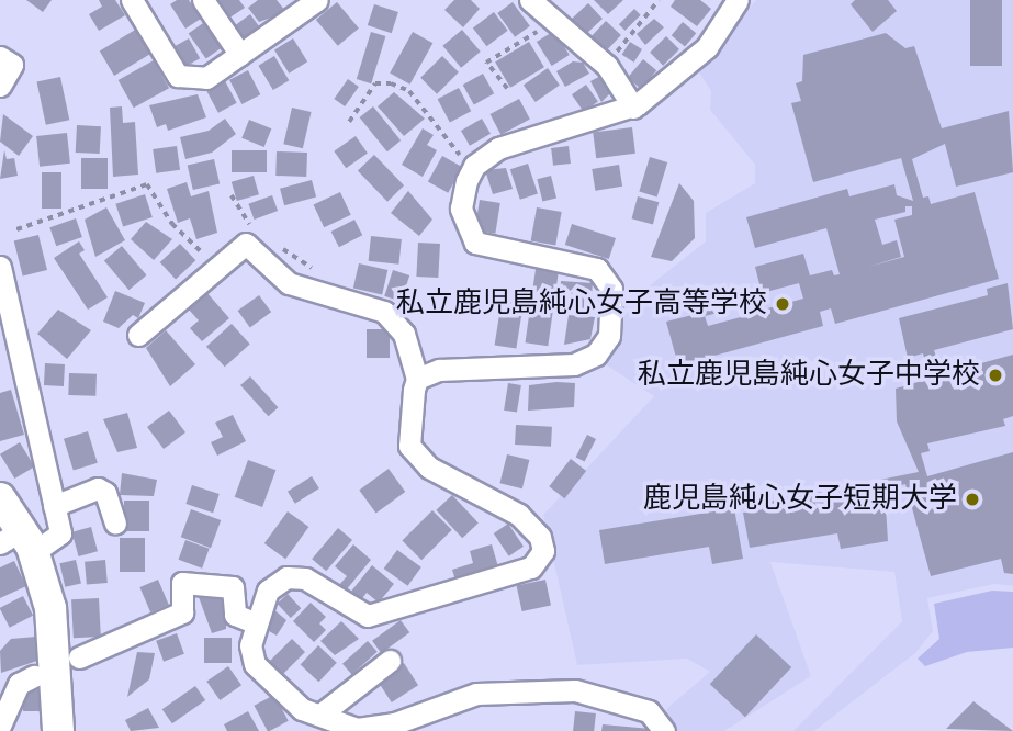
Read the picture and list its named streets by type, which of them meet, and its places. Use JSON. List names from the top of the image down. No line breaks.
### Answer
{"places":["私立鹿児島純心女子高等学校","私立鹿児島純心女子中学校","鹿児島純心女子短期大学"]}
